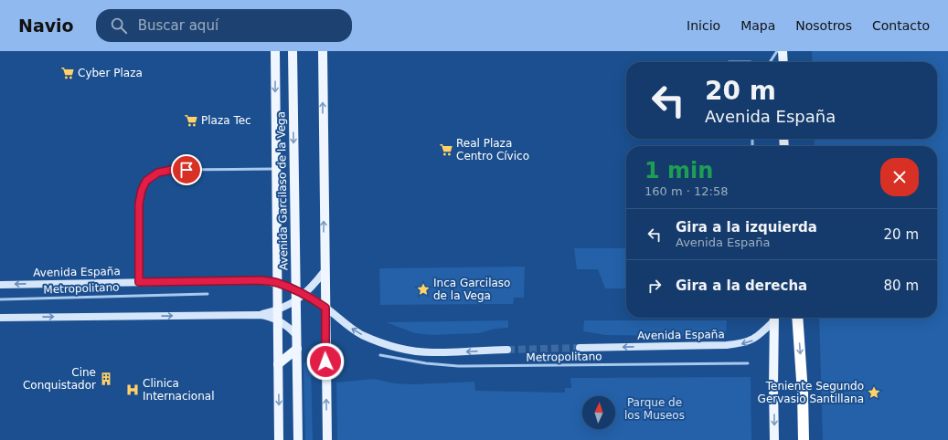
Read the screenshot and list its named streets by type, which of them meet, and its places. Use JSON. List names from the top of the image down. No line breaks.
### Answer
{"streets":{"main road":["Avenida Garcilaso de la Vega"],"street":["Avenida España"],"lane":["Metropolitano"]},"crossings":[["Avenida Garcilaso de la Vega","Avenida España"]],"one_way":["Avenida España"],"parks":["Parque de los Museos"],"places":{"supermarket":["Cyber Plaza","Plaza Tec","Real Plaza Centro Cívico"],"place":["Inca Garcilaso de la Vega","Teniente Segundo Gervasio Santillana"],"building":["Cine Conquistador"],"hospital":["Clinica Internacional"]},"north":"top","page":{"header":"Navio","search":"Buscar aquí","nav":["Inicio","Mapa","Nosotros","Contacto"],"turn":["20 m","Avenida España"],"heading":["1 min","160 m · 12:58"],"list":[{"name":"Gira a la izquierda","note":"Avenida España","value":"20 m"},{"name":"Gira a la derecha","value":"80 m"}]}}
